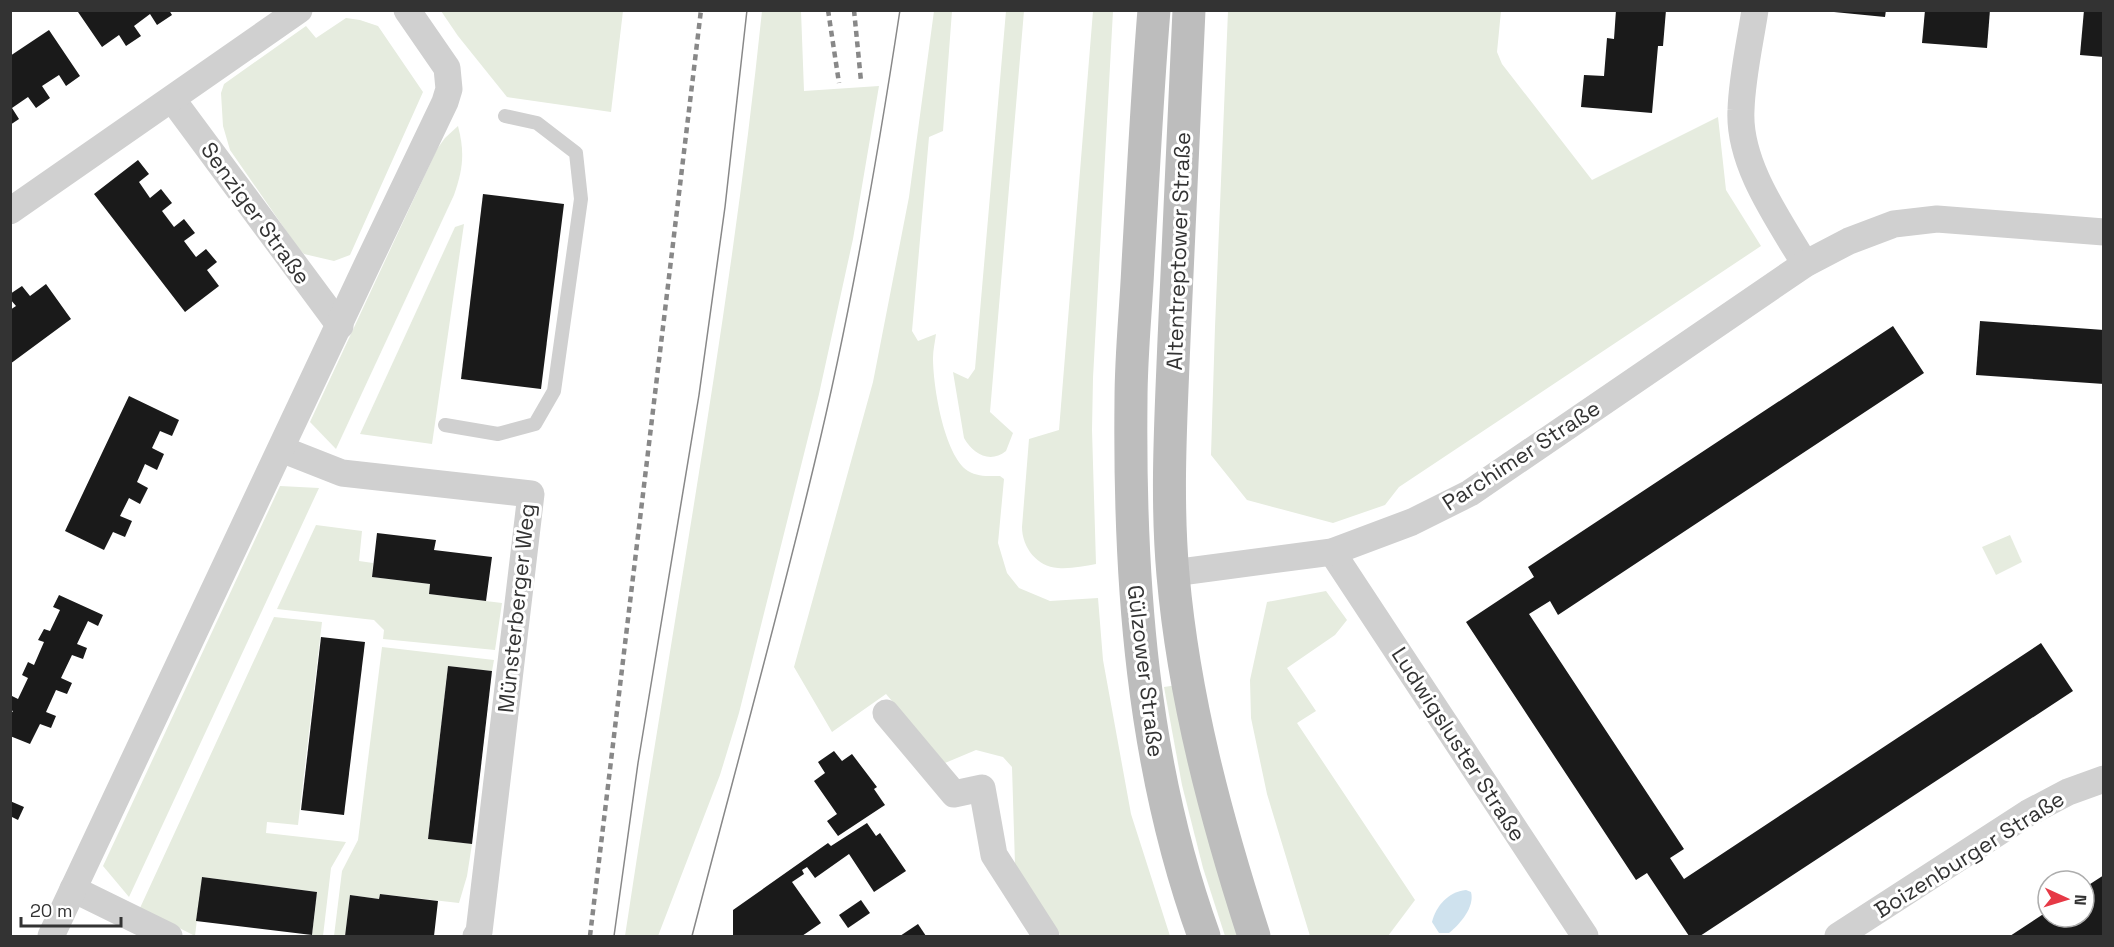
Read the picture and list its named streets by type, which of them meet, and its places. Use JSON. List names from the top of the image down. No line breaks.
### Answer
{"streets":{"main road":["Altentreptower Straße","Parchimer Straße","Gülzower Straße"],"street":["Senziger Straße","Münsterberger Weg","Ludwigsluster Straße","Boizenburger Straße"]},"crossings":[["Altentreptower Straße","Gülzower Straße"],["Parchimer Straße","Gülzower Straße"],["Parchimer Straße","Ludwigsluster Straße"]],"scale_bar":"20 m","north":"right"}
